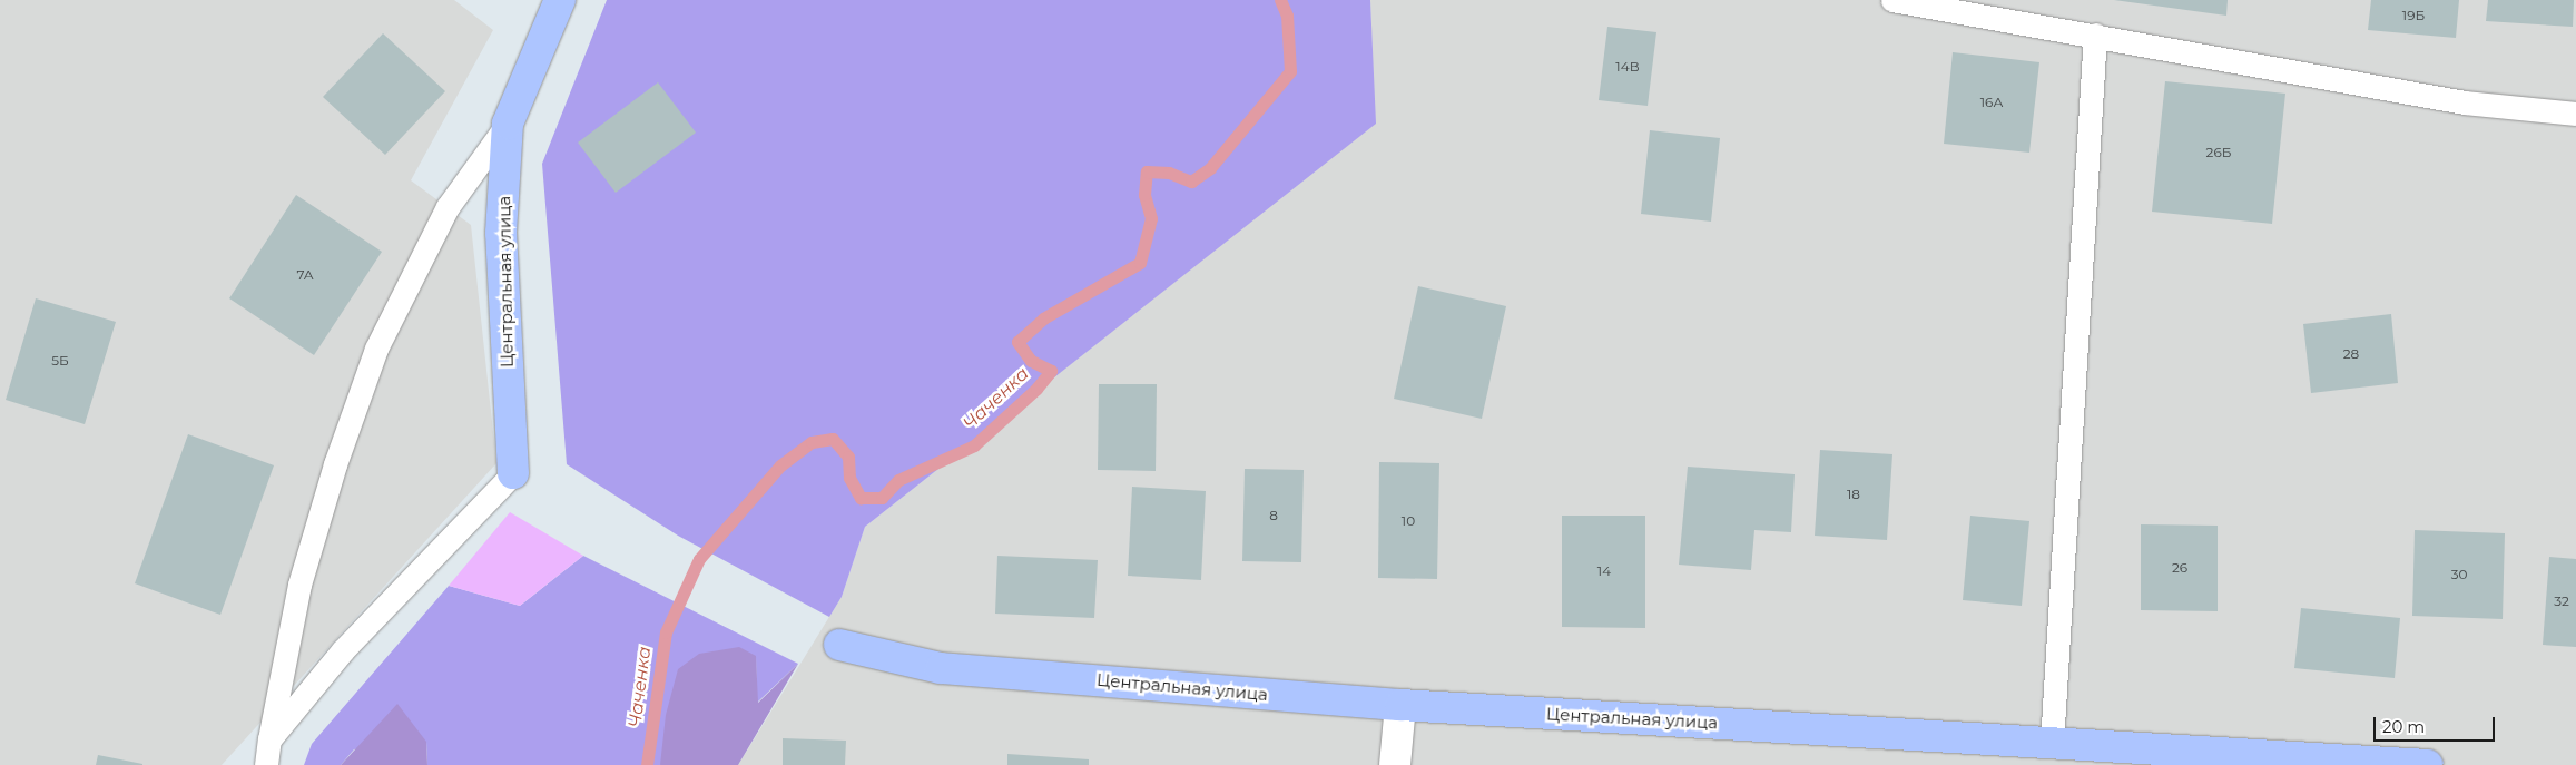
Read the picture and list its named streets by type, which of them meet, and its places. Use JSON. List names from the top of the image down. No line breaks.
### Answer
{"streets":{"street":["Центральная улица"]},"water":["Чаченка"],"house_numbers":["19Б","14В","16А","26Б","7А","28","5Б","18","8","10","26","14","30","32"],"scale_bar":"20 m"}
